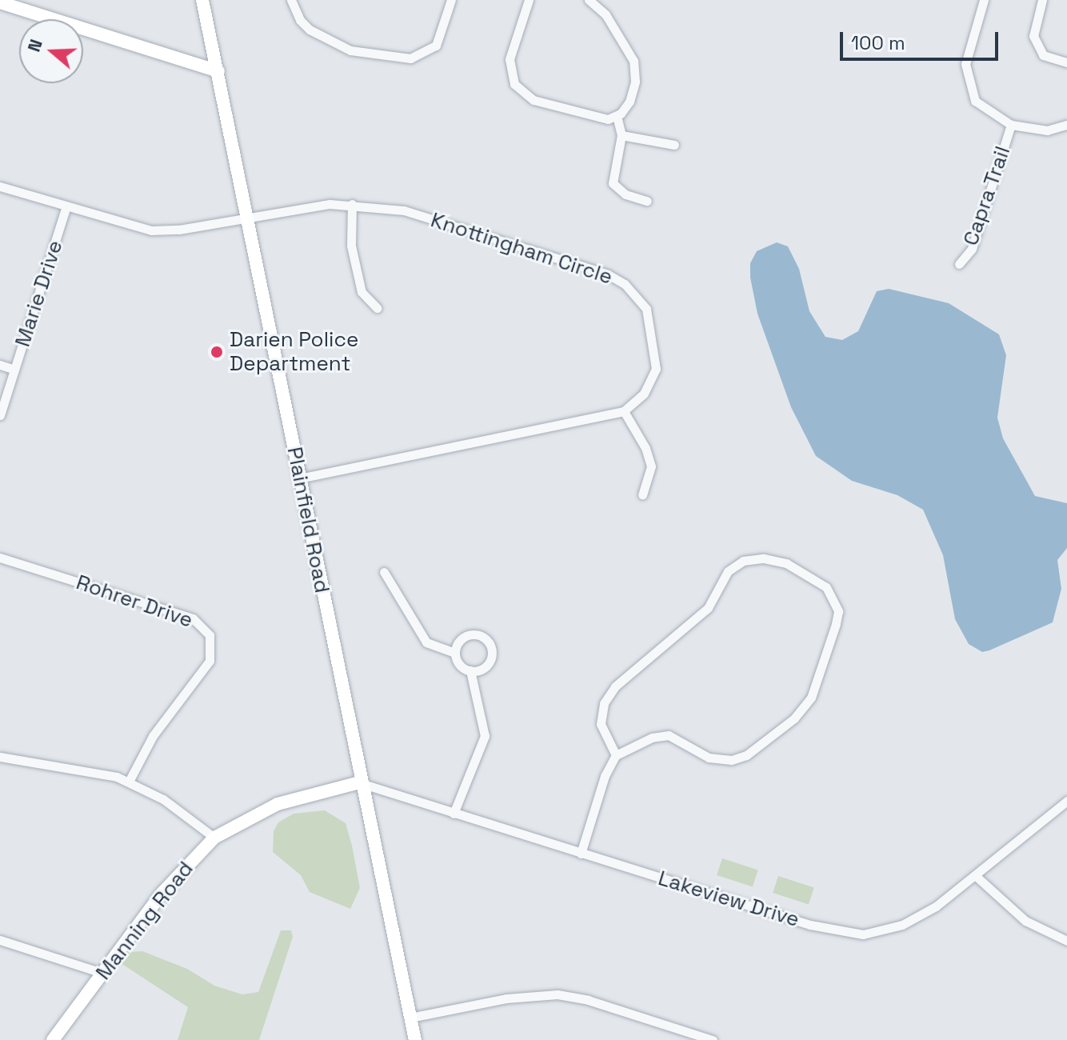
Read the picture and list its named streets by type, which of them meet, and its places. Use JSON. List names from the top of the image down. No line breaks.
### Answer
{"streets":{"main road":["Plainfield Road","Manning Road"],"street":["Capra Trail","Knottingham Circle","Marie Drive","Rohrer Drive","Lakeview Drive"]},"crossings":[["Knottingham Circle","Marie Drive"],["Knottingham Circle","Plainfield Road"],["Plainfield Road","Lakeview Drive"],["Plainfield Road","Manning Road"],["Lakeview Drive","Manning Road"]],"places":["Darien Police Department"],"scale_bar":"100 m","north":"left"}
